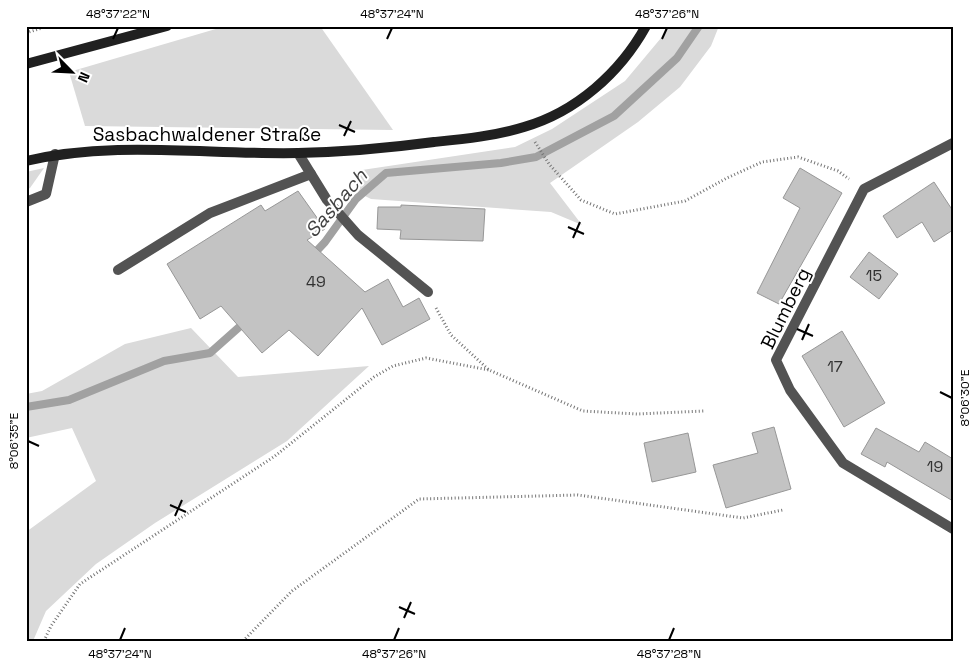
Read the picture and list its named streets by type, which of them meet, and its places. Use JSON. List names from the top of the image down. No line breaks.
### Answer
{"streets":{"main road":["Sasbachwaldener Straße"],"street":["Blumberg"]},"water":["Sasbach"],"house_numbers":["15","49","17","19"],"north":"bottom right","coordinates":["48°37'22\"N","48°37'24\"N","48°37'26\"N","8°06'30\"E","8°06'35\"E","48°37'28\"N"]}
